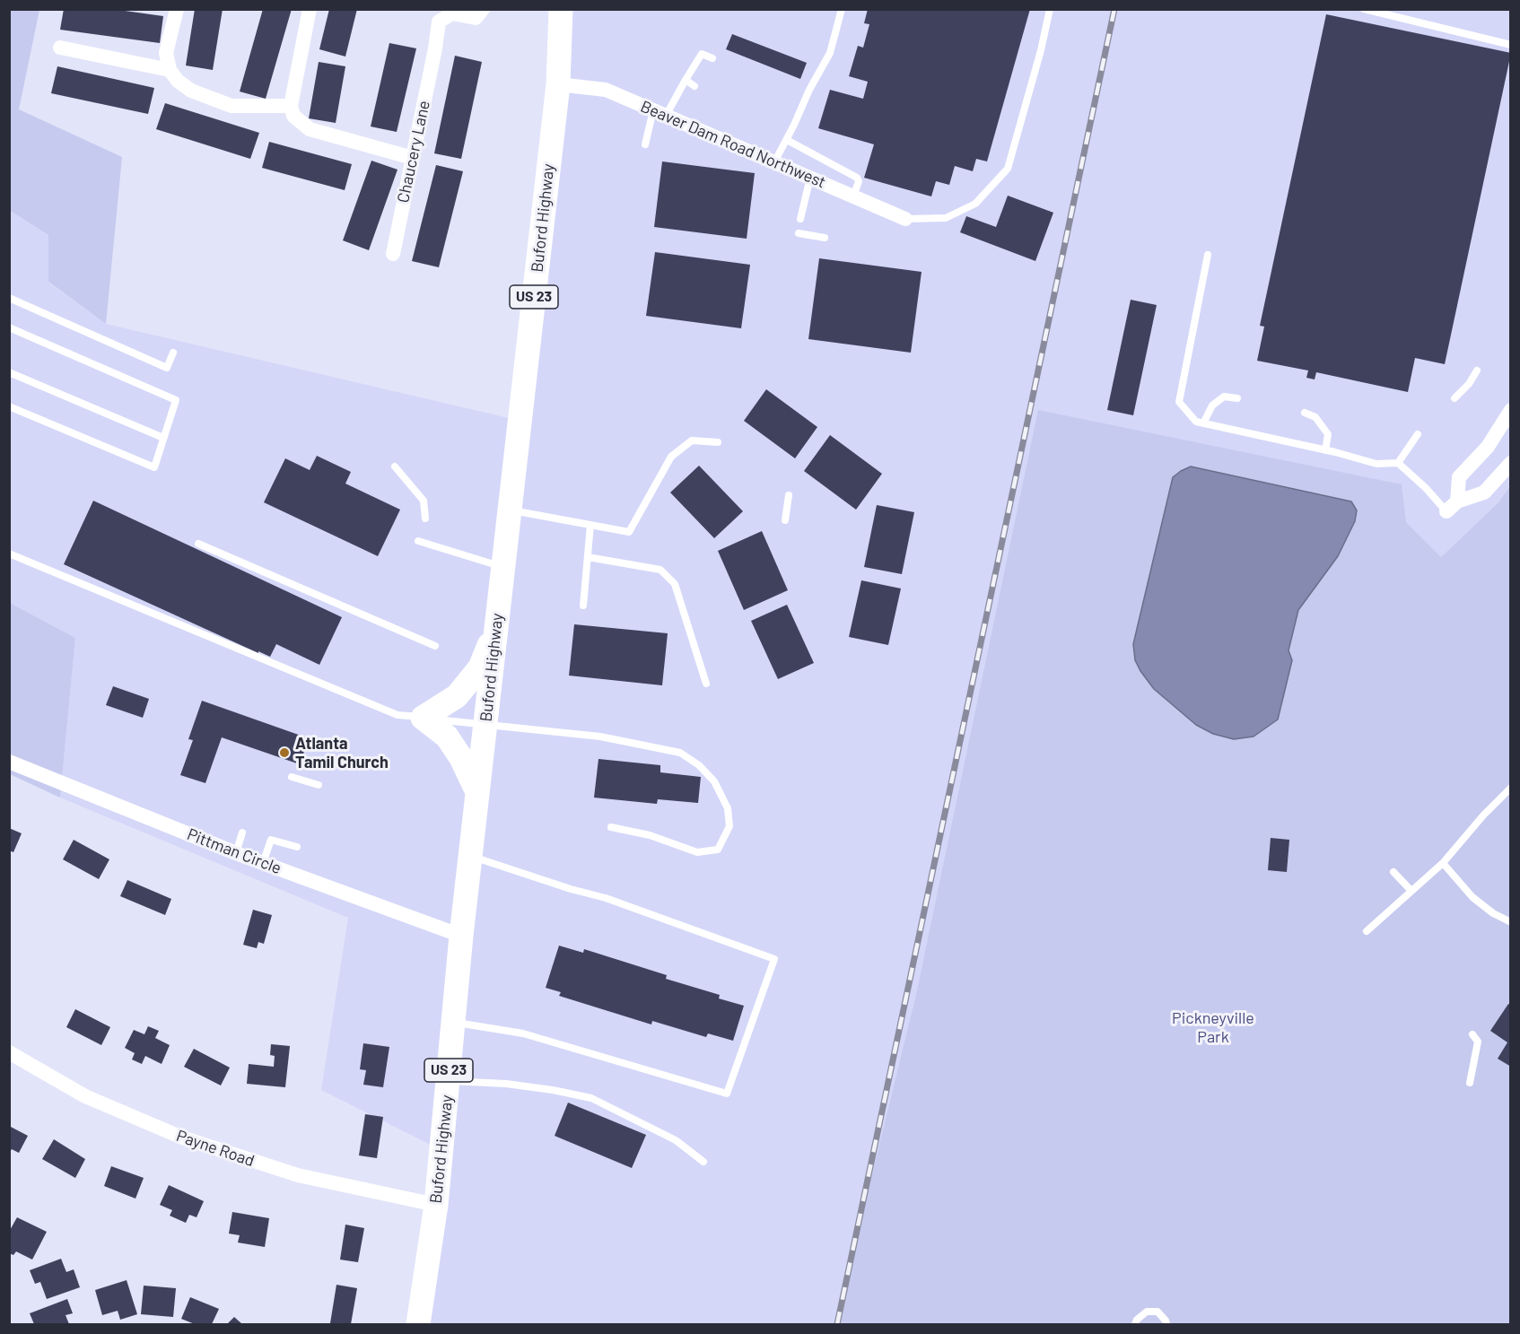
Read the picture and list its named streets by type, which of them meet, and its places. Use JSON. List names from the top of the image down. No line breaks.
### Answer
{"streets":{"main road":["Buford Highway","US 23"],"street":["Beaver Dam Road Northwest","Chaucery Lane","Pittman Circle","Payne Road"]},"crossings":[["Beaver Dam Road Northwest","Buford Highway"],["Buford Highway","Pittman Circle"],["Buford Highway","Payne Road"]],"parks":["Pickneyville Park"],"places":["Atlanta Tamil Church"]}
